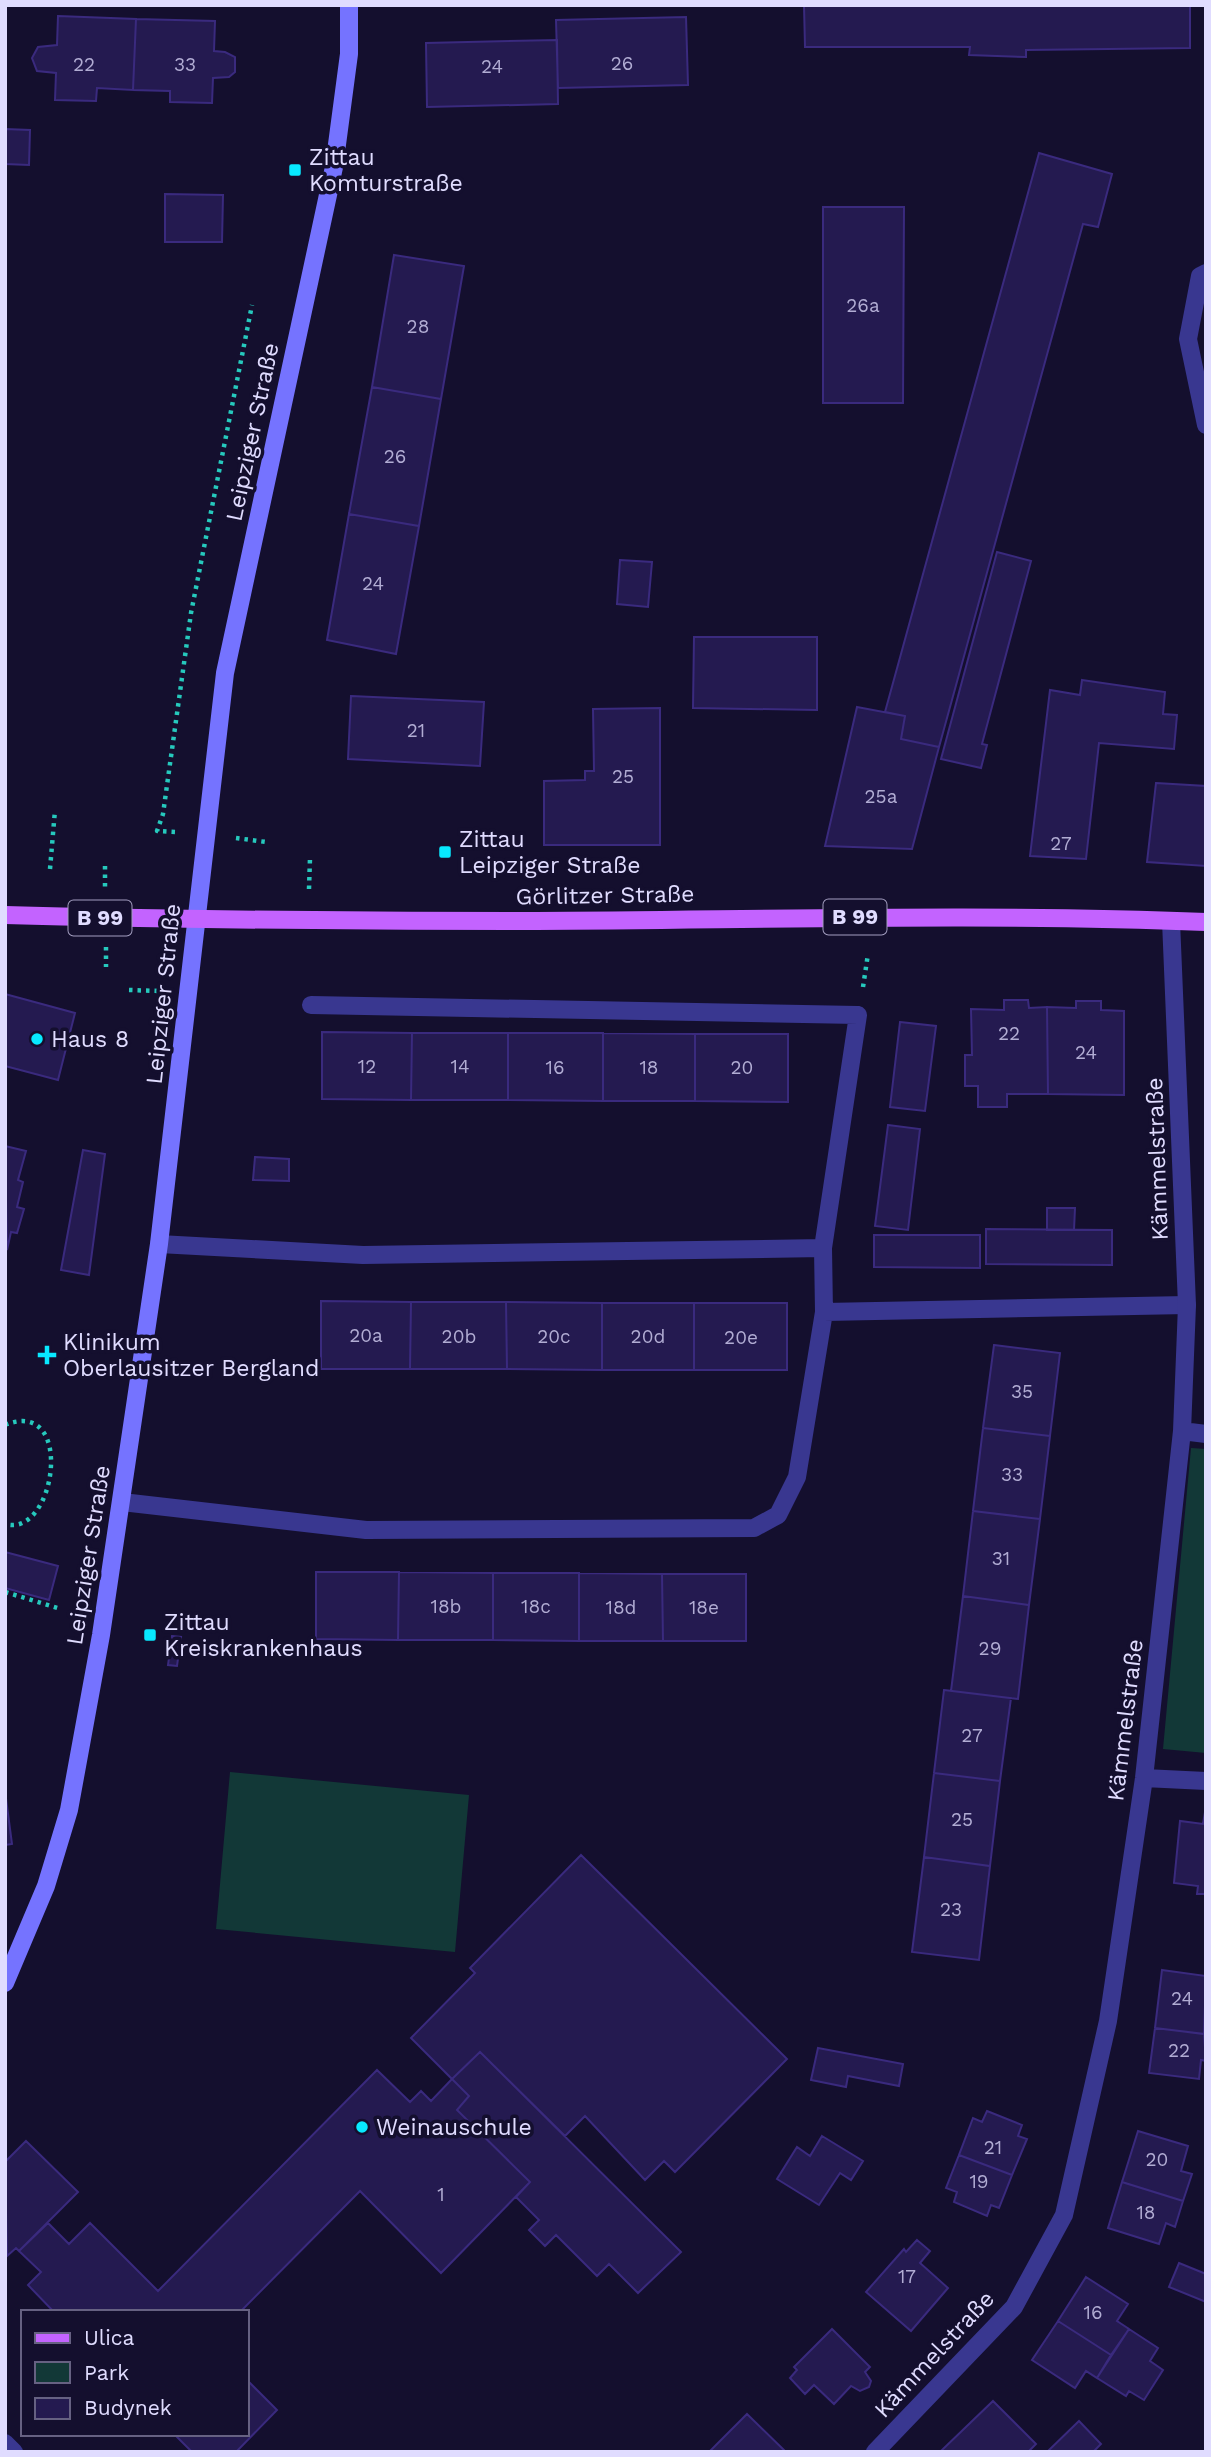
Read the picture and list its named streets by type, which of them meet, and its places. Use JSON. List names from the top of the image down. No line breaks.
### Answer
{"streets":{"main road":["Leipziger Straße","Görlitzer Straße","B 99"],"street":["Kämmelstraße"]},"crossings":[["Leipziger Straße","Görlitzer Straße"],["Görlitzer Straße","Kämmelstraße"]],"places":{"transit":["Zittau Komturstraße","Zittau Leipziger Straße","Zittau Kreiskrankenhaus"],"other":["Haus 8","Weinauschule"],"health":["Klinikum Oberlausitzer Bergland"]},"house_numbers":["26","22","33","24","26a","28","26","24","21","25","25a","27","22","24","12","14","16","18","20","20a","20b","20c","20d","20e","35","33","31","18b","18c","18d","18e","29","27","25","23","24","22","21","20","19","1","18","17","16"],"legend":["Ulica","Park","Budynek"]}
